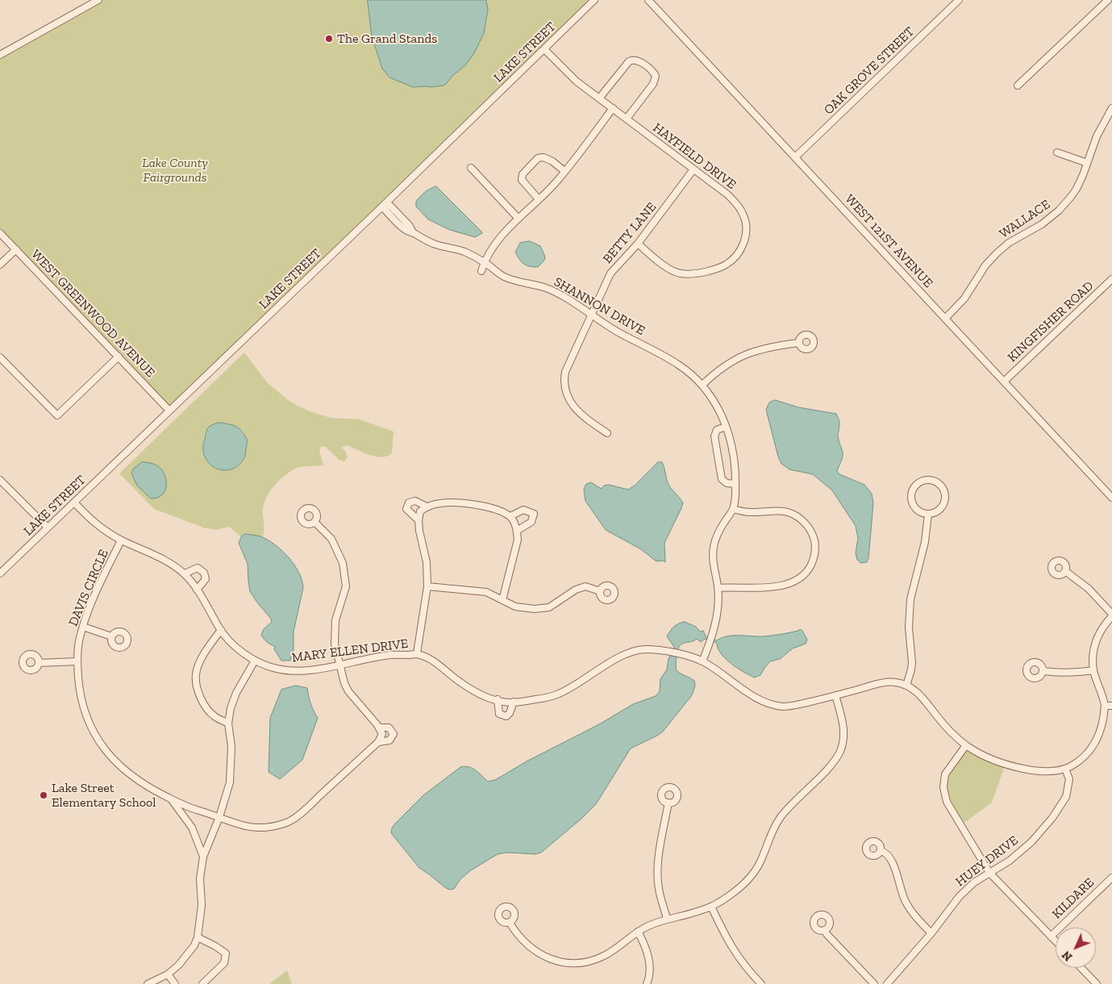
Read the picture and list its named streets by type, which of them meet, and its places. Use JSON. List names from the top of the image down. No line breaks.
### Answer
{"streets":{"street":["LAKE STREET","OAK GROVE STREET","HAYFIELD DRIVE","WALLACE","BETTY LANE","WEST 121ST AVENUE","SHANNON DRIVE","WEST GREENWOOD AVENUE","KINGFISHER ROAD","DAVIS CIRCLE","MARY ELLEN DRIVE","HUEY DRIVE","KILDARE"]},"crossings":[["LAKE STREET","HAYFIELD DRIVE"],["LAKE STREET","SHANNON DRIVE"],["LAKE STREET","WEST GREENWOOD AVENUE"],["LAKE STREET","MARY ELLEN DRIVE"],["OAK GROVE STREET","WEST 121ST AVENUE"],["HAYFIELD DRIVE","BETTY LANE"],["WALLACE","WEST 121ST AVENUE"],["BETTY LANE","SHANNON DRIVE"],["WEST 121ST AVENUE","KINGFISHER ROAD"],["SHANNON DRIVE","MARY ELLEN DRIVE"],["DAVIS CIRCLE","MARY ELLEN DRIVE"],["MARY ELLEN DRIVE","HUEY DRIVE"]],"parks":["Lake County Fairgrounds"],"places":["The Grand Stands","Lake Street Elementary School"],"north":"bottom left"}
